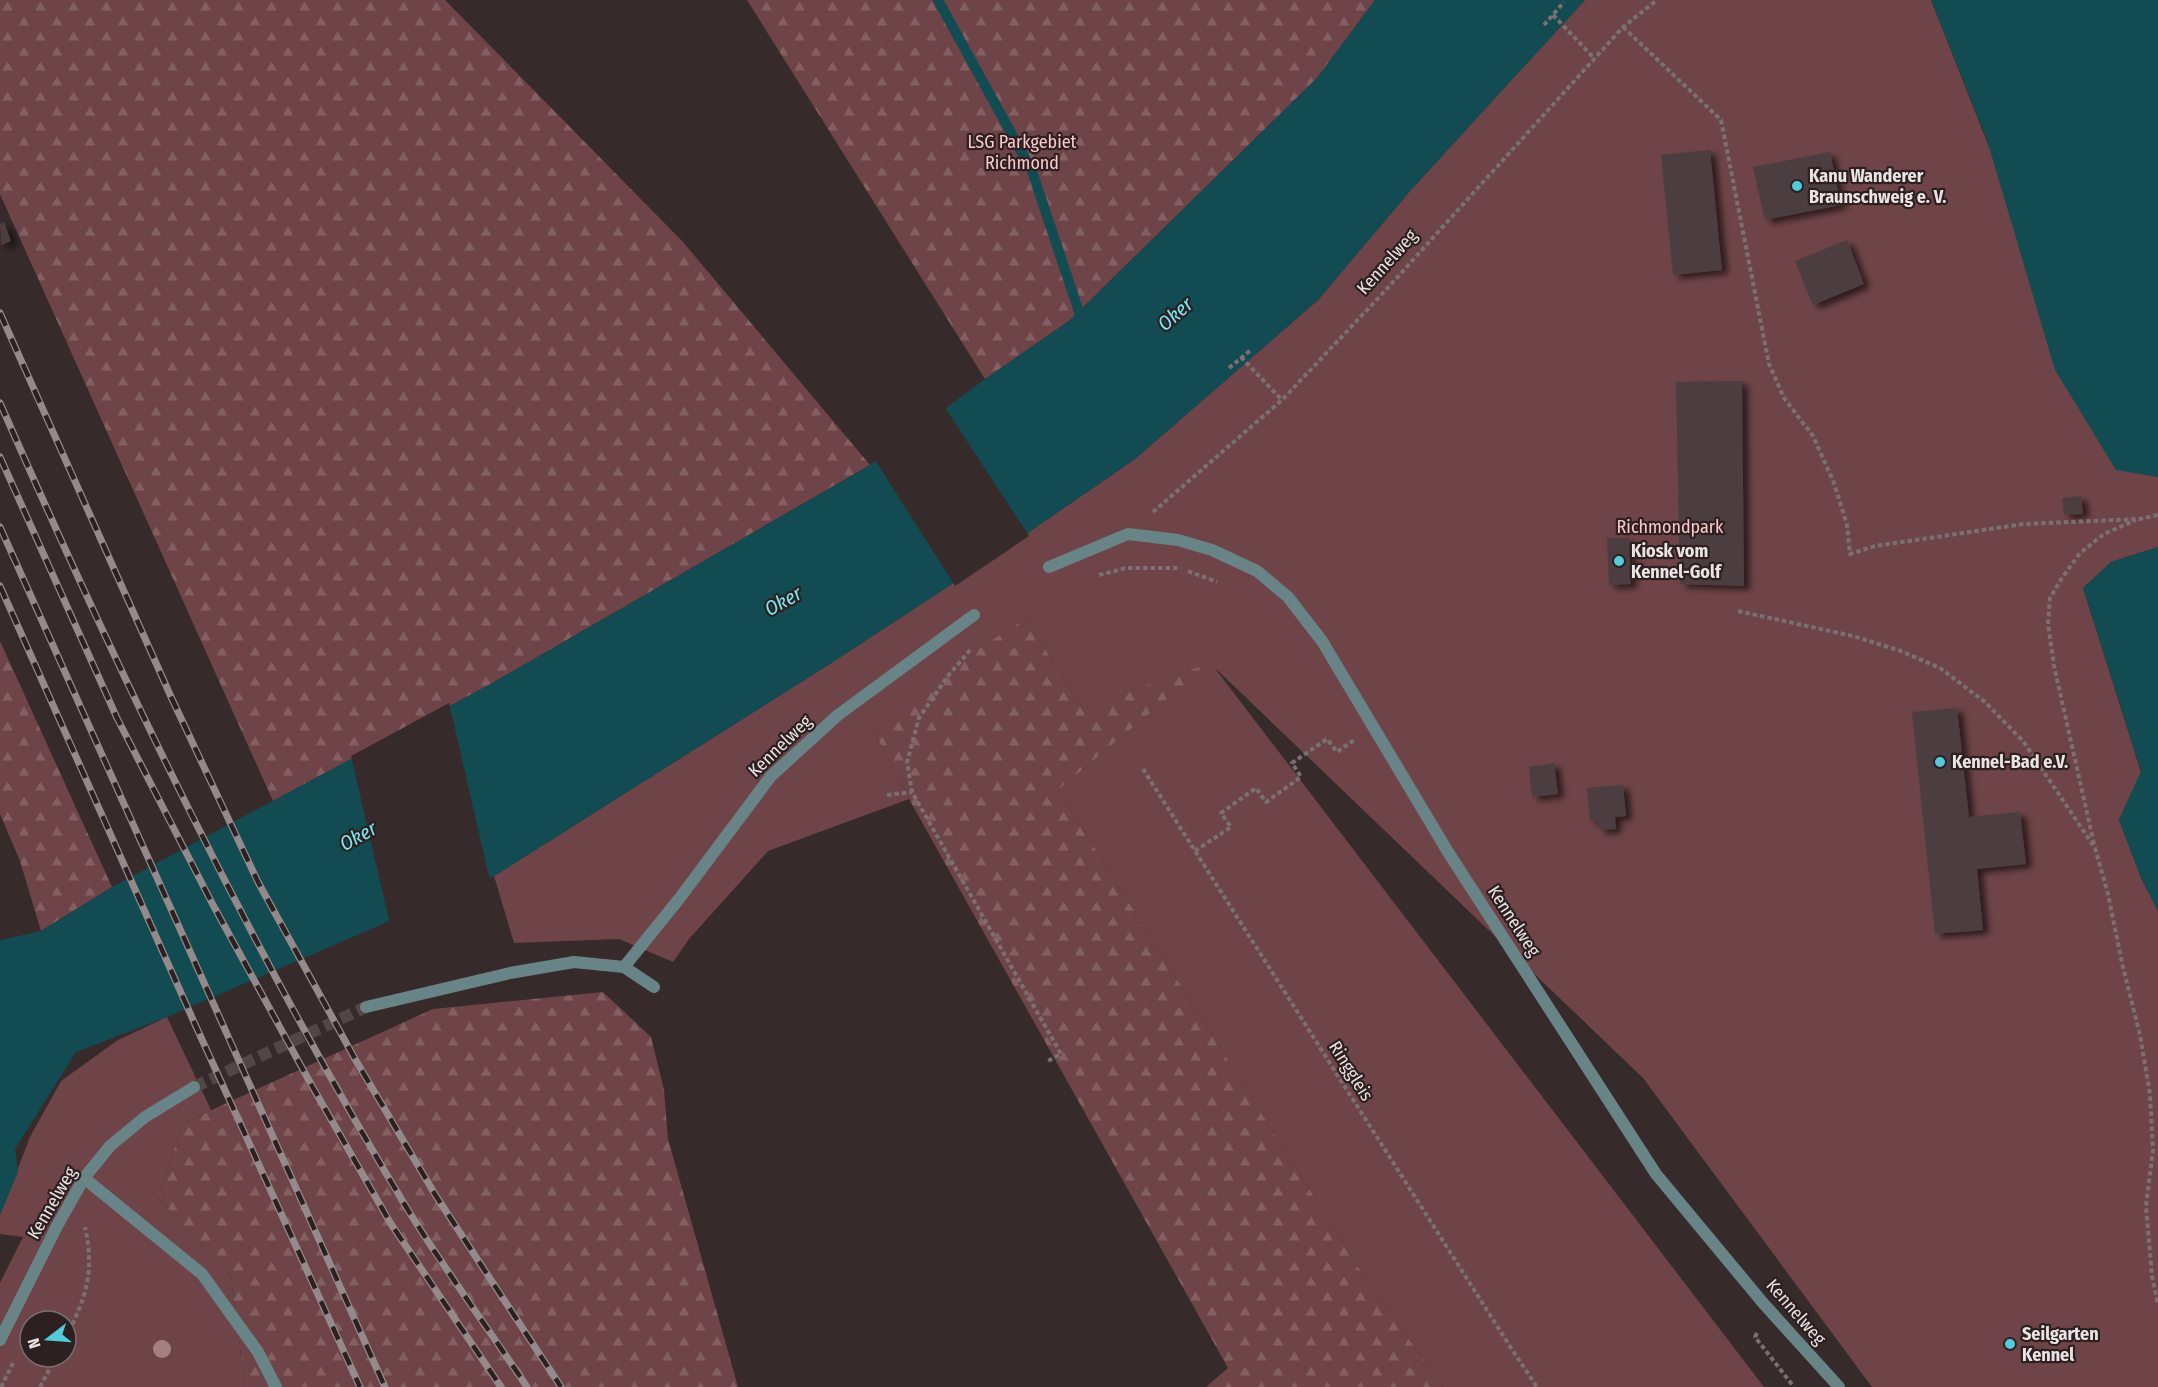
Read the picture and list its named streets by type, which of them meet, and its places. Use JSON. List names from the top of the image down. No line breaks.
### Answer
{"streets":{"street":["Kennelweg"],"path":["Ringgleis"]},"water":["Oker"],"parks":["LSG Parkgebiet Richmond","Richmondpark"],"places":["Kanu Wanderer Braunschweig e. V.","Kiosk vom Kennel-Golf","Kennel-Bad e.V.","Seilgarten Kennel"],"north":"left"}
